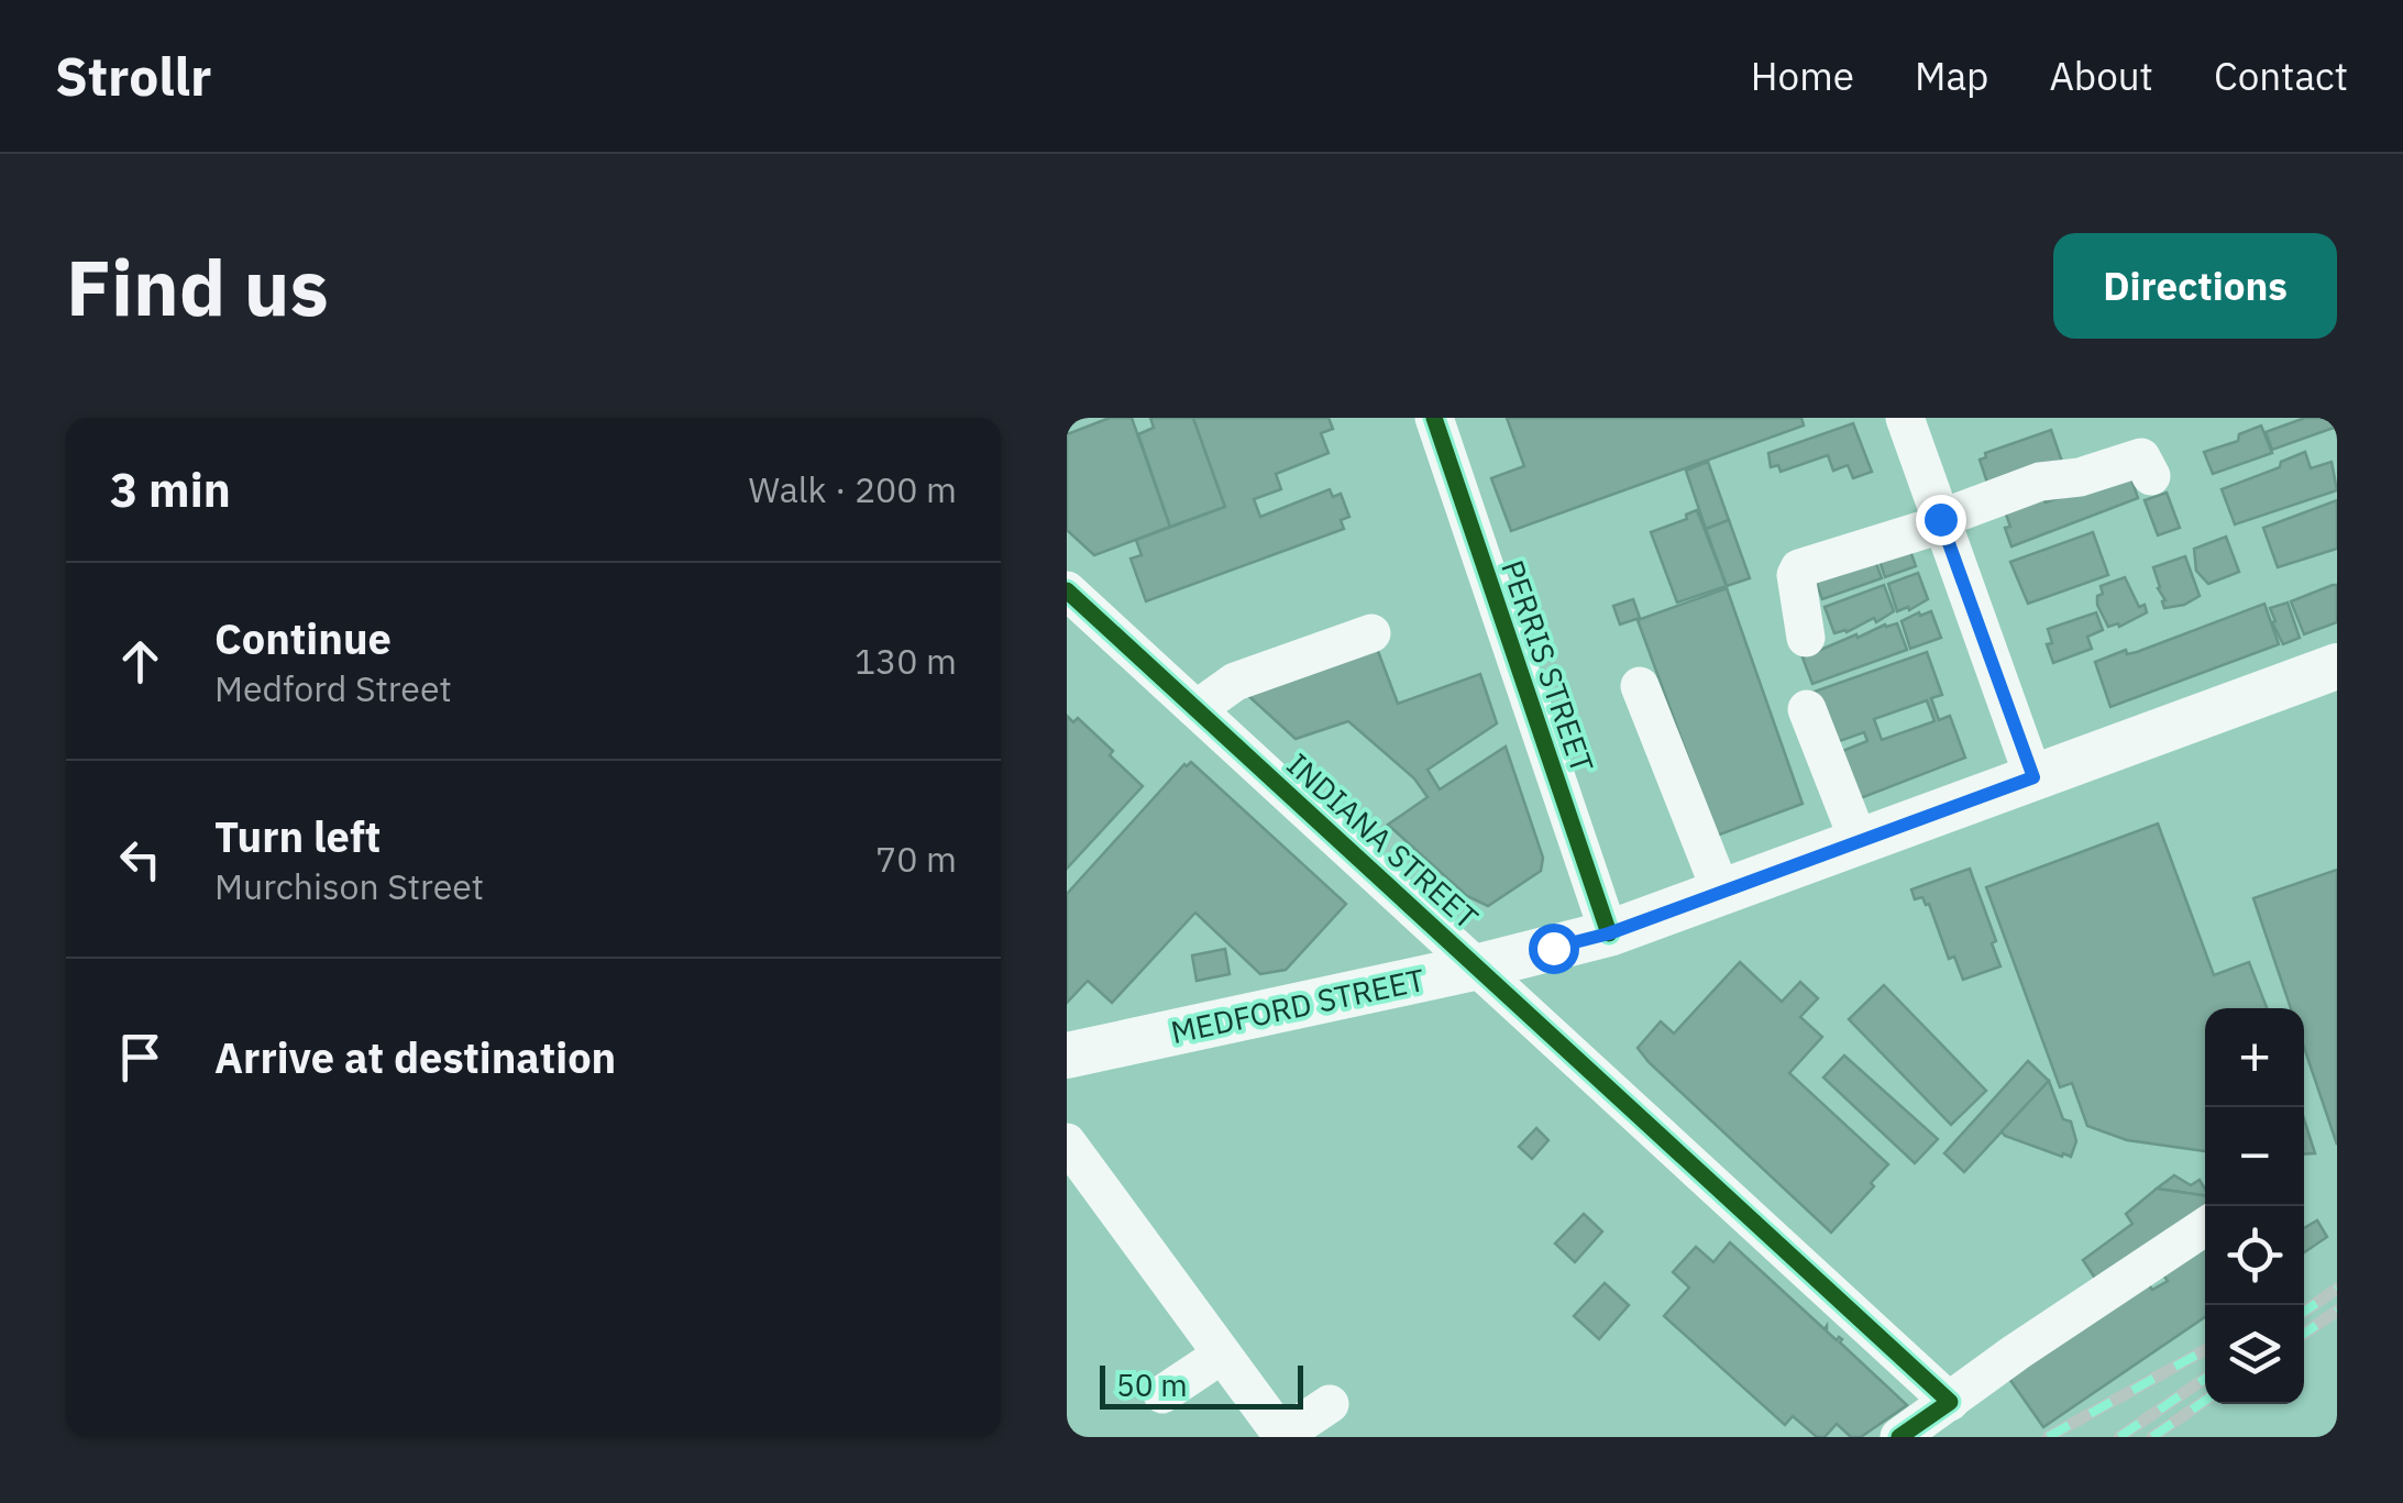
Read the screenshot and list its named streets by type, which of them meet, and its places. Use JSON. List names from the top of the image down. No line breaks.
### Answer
{"streets":{"main road":["MEDFORD STREET"],"street":["PERRIS STREET","INDIANA STREET"]},"crossings":[["PERRIS STREET","MEDFORD STREET"],["INDIANA STREET","MEDFORD STREET"]],"scale_bar":"50 m","page":{"header":"Strollr","nav":["Home","Map","About","Contact"],"buttons":"Directions","title":"Find us","heading":["3 min","Walk · 200 m"],"list":[["Continue","Medford Street","130 m"],["Turn left","Murchison Street","70 m"],"Arrive at destination"],"map_buttons":["+","−"],"scale":"50 m"}}
